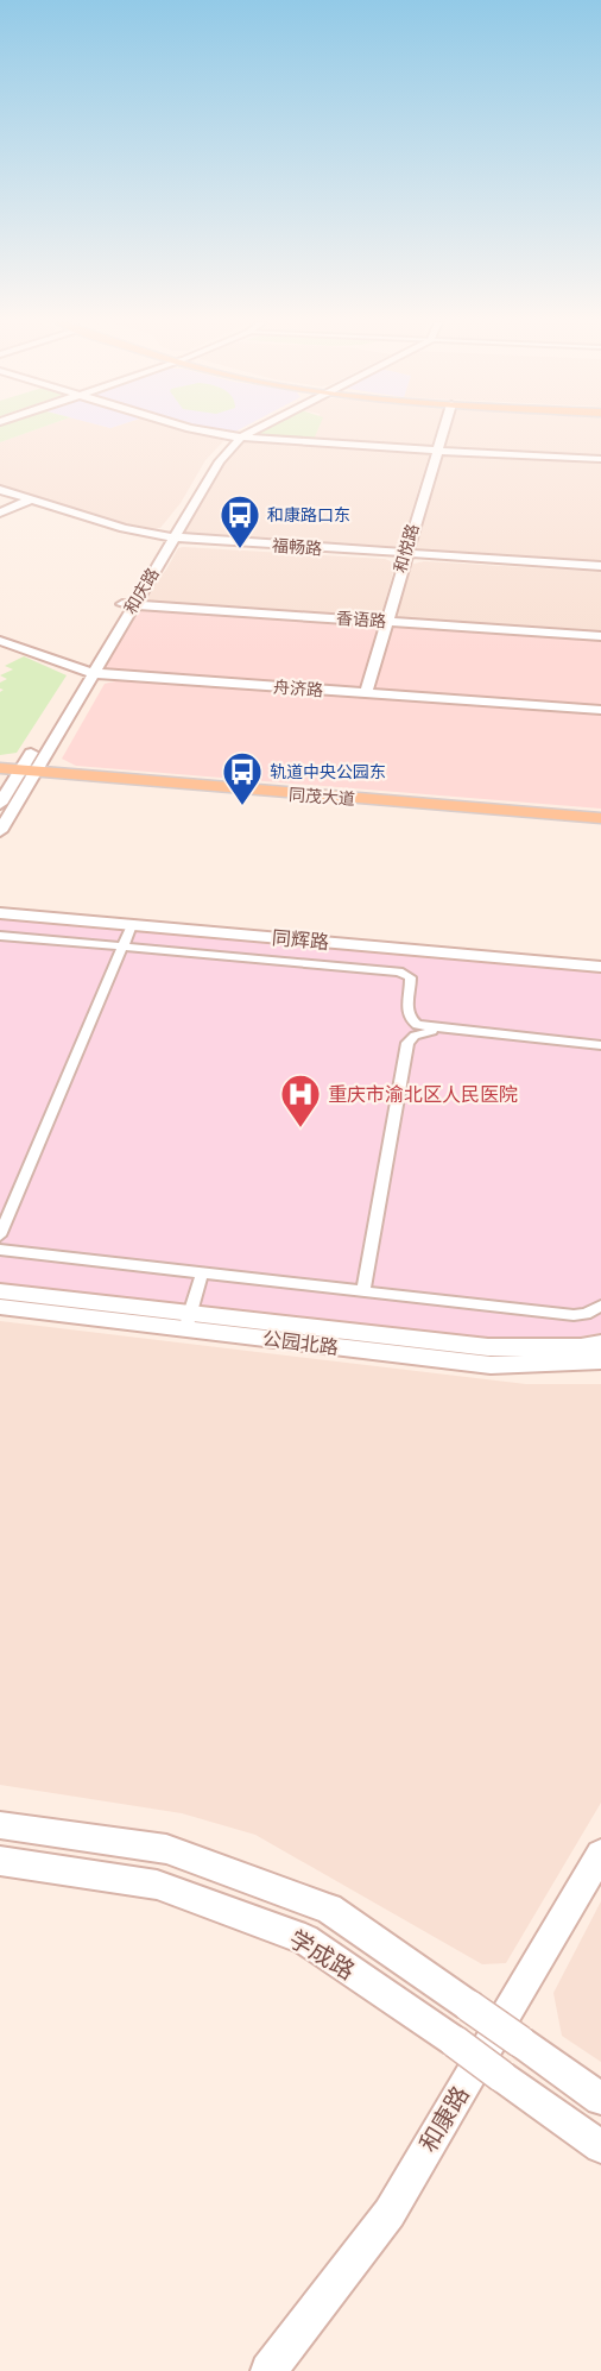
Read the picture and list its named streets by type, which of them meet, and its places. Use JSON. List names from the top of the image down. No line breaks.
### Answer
{"streets":{"main road":["同茂大道"],"street":["福畅路","和悦路","和庆路","香语路","舟济路","同辉路","公园北路","学成路","和康路"]},"crossings":[["福畅路","和悦路"],["福畅路","和庆路"],["和悦路","香语路"],["和悦路","舟济路"],["和庆路","香语路"],["和庆路","舟济路"],["和庆路","同茂大道"]],"places":{"bus stop":["和康路口东","轨道中央公园东"],"hospital":["重庆市渝北区人民医院"]}}
